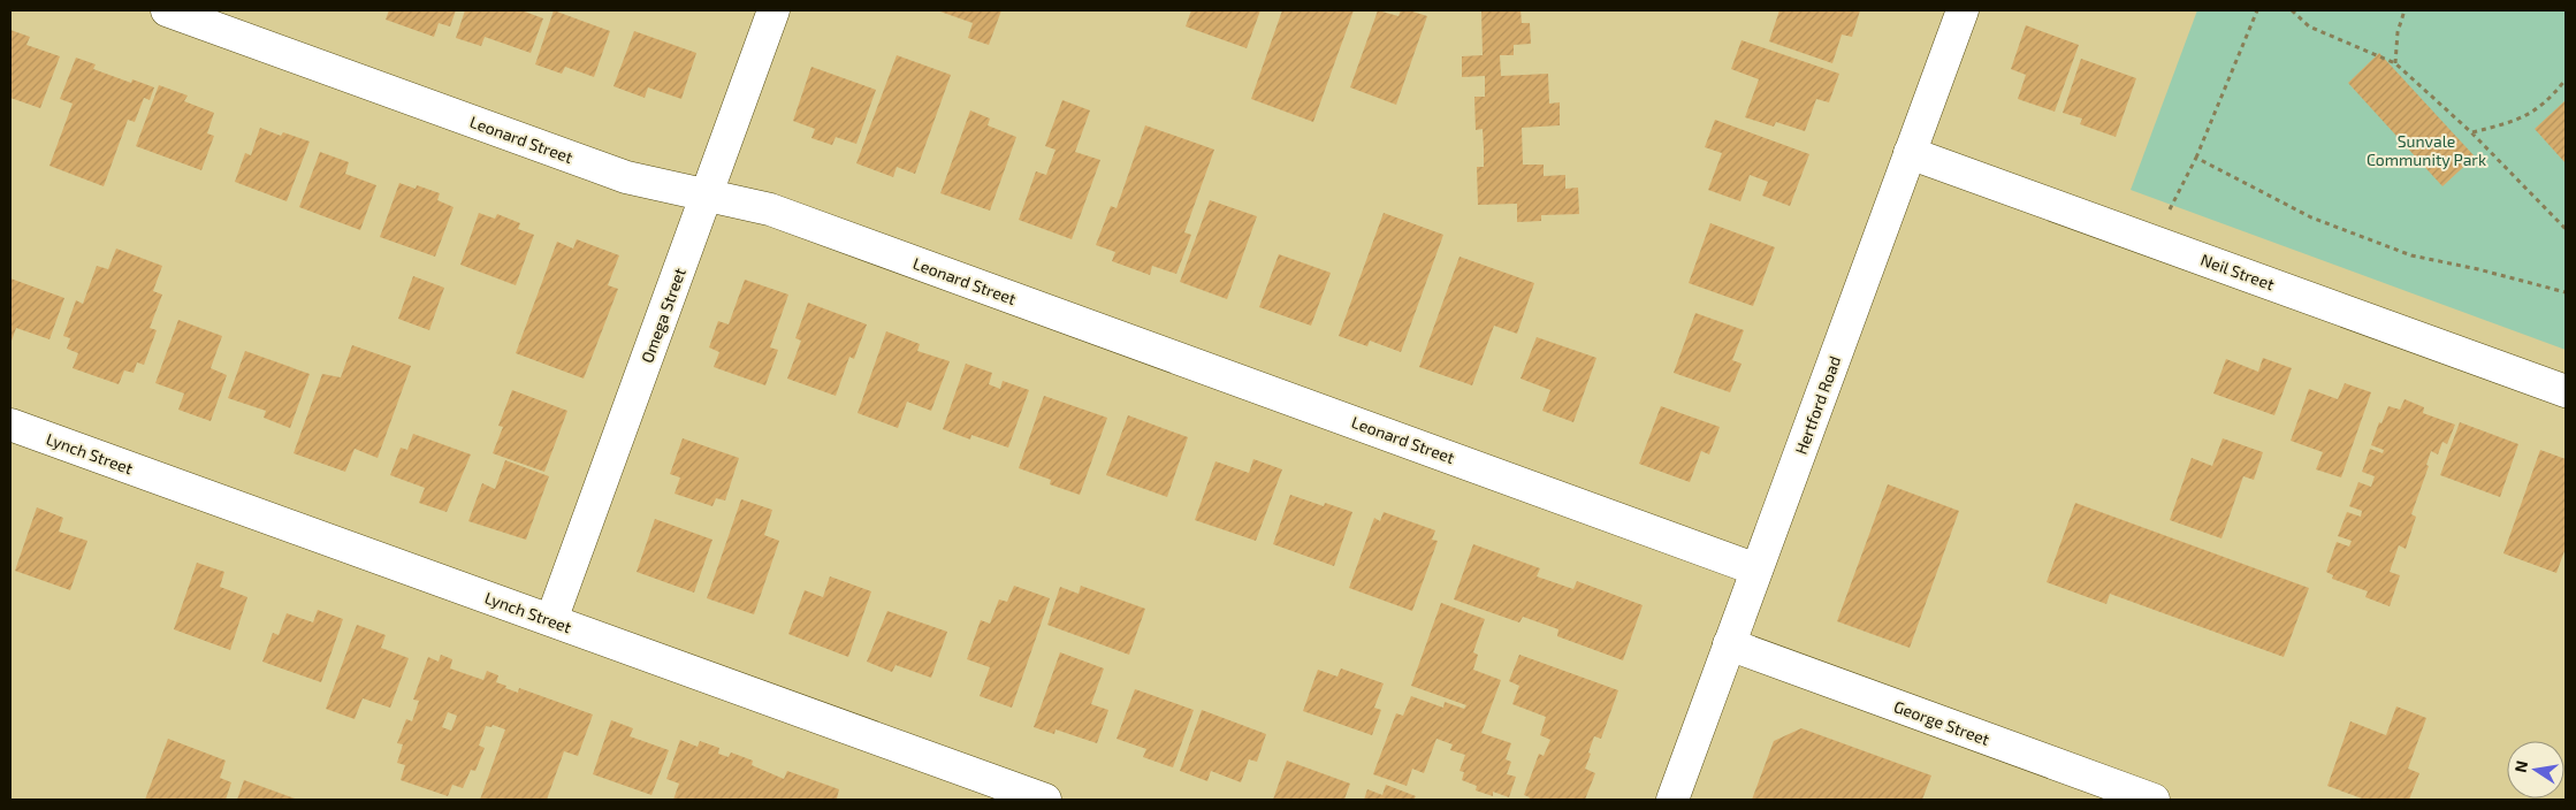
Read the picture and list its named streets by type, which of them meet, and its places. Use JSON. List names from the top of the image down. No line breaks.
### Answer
{"streets":{"street":["Leonard Street","Neil Street","Omega Street","Hertford Road","Lynch Street","George Street"]},"crossings":[["Leonard Street","Omega Street"],["Leonard Street","Hertford Road"],["Neil Street","Hertford Road"],["Omega Street","Lynch Street"],["Hertford Road","George Street"]],"parks":["Sunvale Community Park"],"north":"left"}
